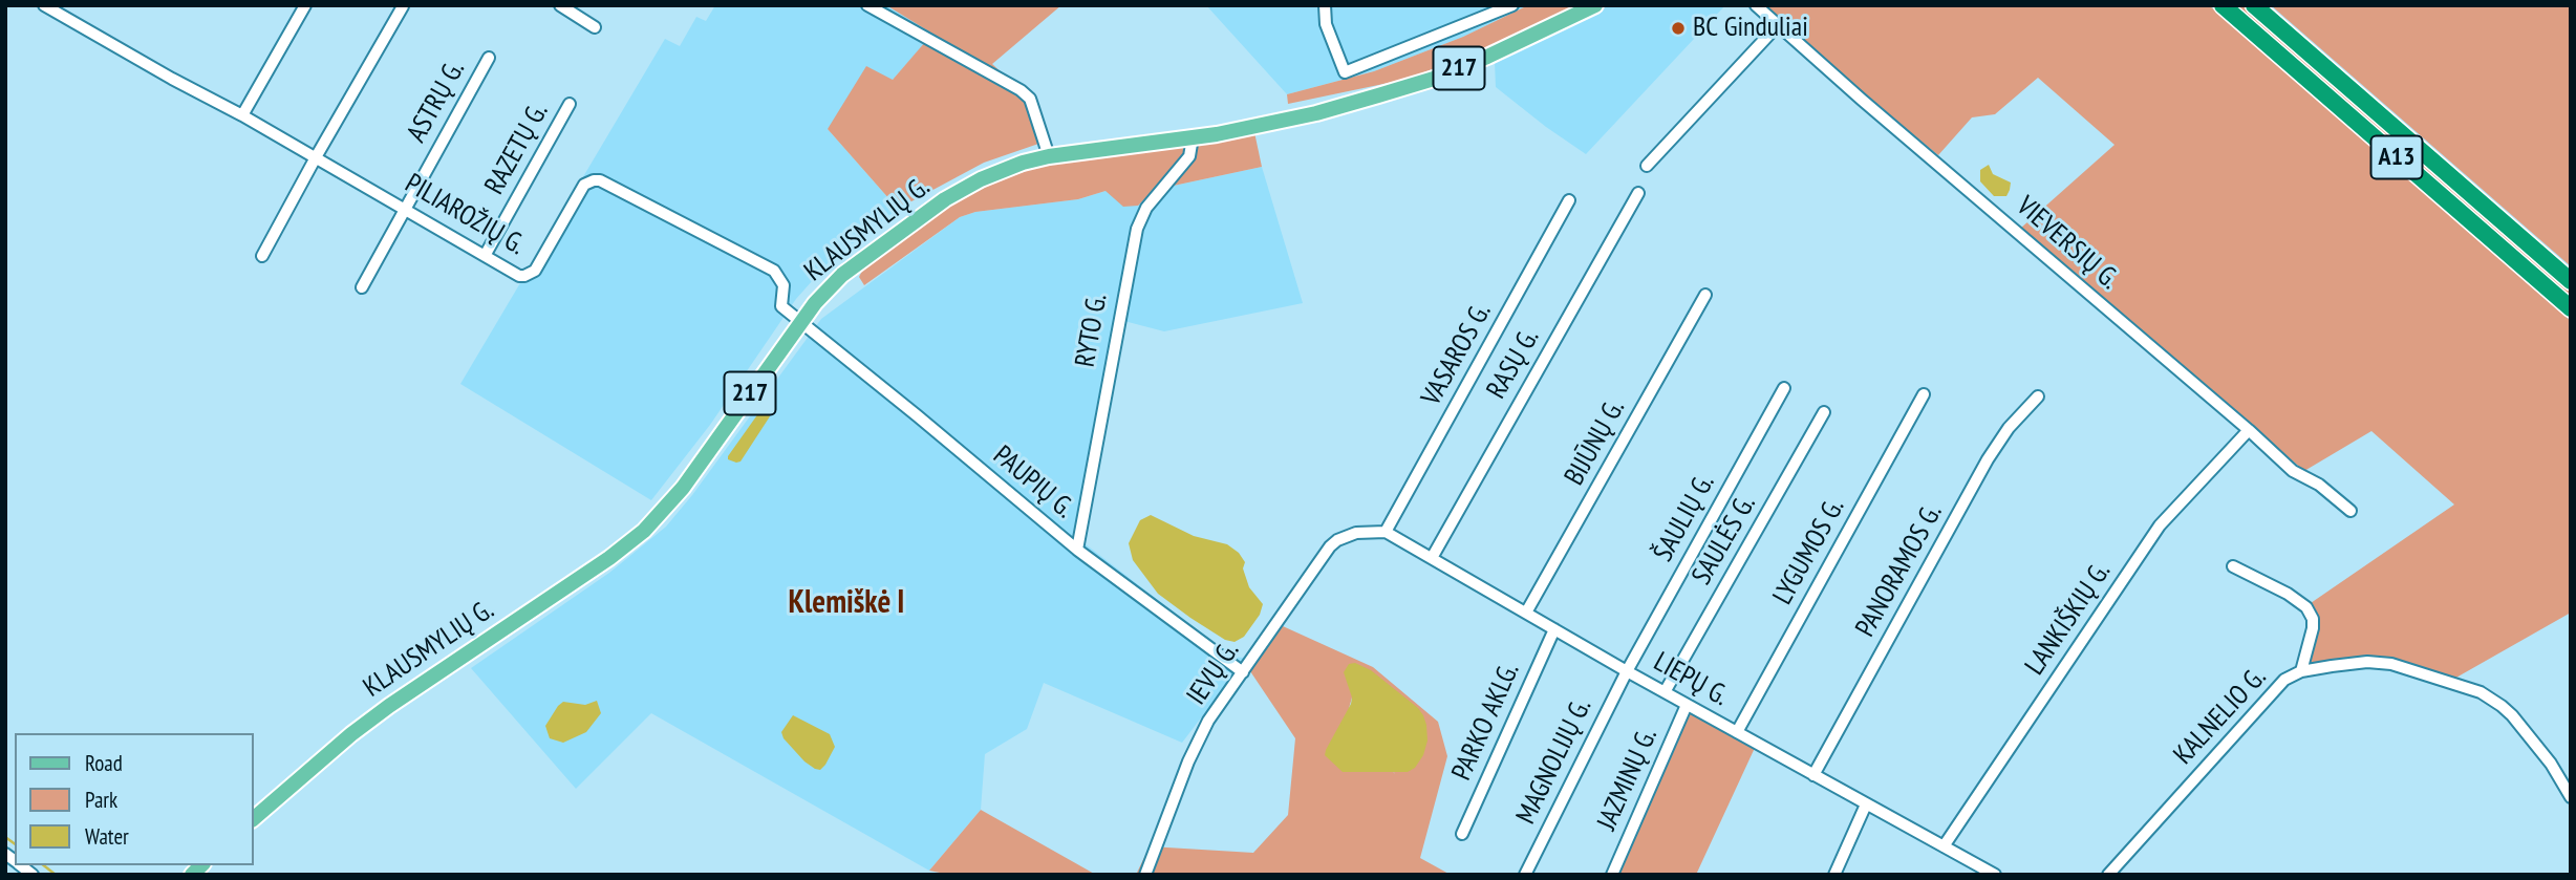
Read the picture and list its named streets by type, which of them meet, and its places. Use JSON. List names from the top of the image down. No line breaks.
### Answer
{"streets":{"highway":["A13"],"main road":["217","KLAUSMYLIŲ G."],"street":["ASTRŲ G.","RAZETŲ G.","PILIAROŽIŲ G.","VIEVERSIŲ G.","RYTO G.","VASAROS G.","RASŲ G.","BIJŪNŲ G.","PAUPIŲ G.","ŠAULIŲ G.","SAULĖS G.","LYGUMOS G.","PANORAMOS G.","LANKIŠKIŲ G.","IEVŲ G.","LIEPŲ G.","KALNELIO G.","PARKO AKLG.","MAGNOLIJŲ G.","JAZMINŲ G."]},"crossings":[["ASTRŲ G.","PILIAROŽIŲ G."],["RAZETŲ G.","PILIAROŽIŲ G."],["PILIAROŽIŲ G.","KLAUSMYLIŲ G."],["PILIAROŽIŲ G.","PAUPIŲ G."],["KLAUSMYLIŲ G.","RYTO G."],["KLAUSMYLIŲ G.","PAUPIŲ G."],["VIEVERSIŲ G.","LANKIŠKIŲ G."],["RYTO G.","PAUPIŲ G."],["VASAROS G.","LIEPŲ G."],["RASŲ G.","LIEPŲ G."],["BIJŪNŲ G.","LIEPŲ G."],["PAUPIŲ G.","IEVŲ G."],["ŠAULIŲ G.","LIEPŲ G."],["ŠAULIŲ G.","MAGNOLIJŲ G."],["SAULĖS G.","LIEPŲ G."],["LYGUMOS G.","LIEPŲ G."],["PANORAMOS G.","LIEPŲ G."],["LANKIŠKIŲ G.","LIEPŲ G."],["IEVŲ G.","LIEPŲ G."],["LIEPŲ G.","PARKO AKLG."],["LIEPŲ G.","MAGNOLIJŲ G."],["LIEPŲ G.","JAZMINŲ G."]],"districts":["Klemiškė I"],"places":["BC Ginduliai"],"legend":["Road","Park","Water"]}
